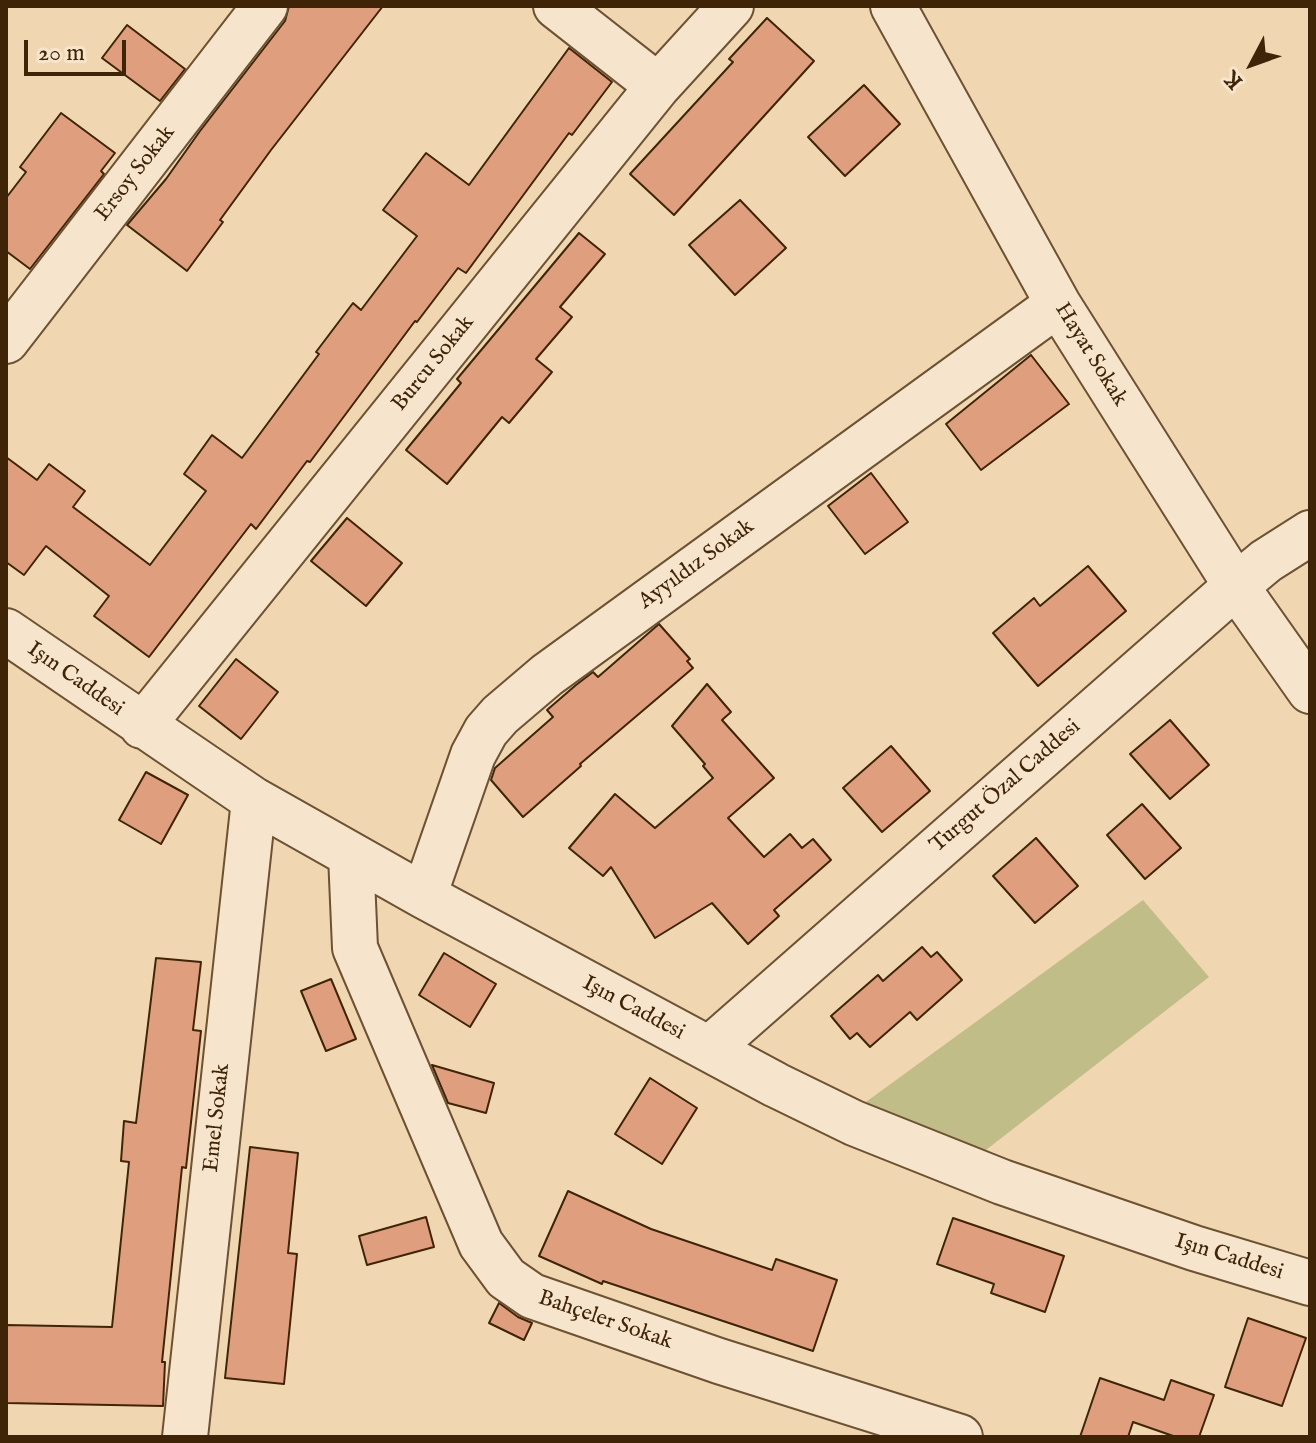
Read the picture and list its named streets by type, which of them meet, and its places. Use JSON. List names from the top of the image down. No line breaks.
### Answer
{"streets":{"street":["Ersoy Sokak","Hayat Sokak","Burcu Sokak","Ayyıldız Sokak","Işın Caddesi","Turgut Özal Caddesi","Emel Sokak","Bahçeler Sokak"]},"crossings":[["Hayat Sokak","Ayyıldız Sokak"],["Hayat Sokak","Turgut Özal Caddesi"],["Burcu Sokak","Işın Caddesi"],["Ayyıldız Sokak","Işın Caddesi"],["Işın Caddesi","Turgut Özal Caddesi"],["Işın Caddesi","Emel Sokak"],["Işın Caddesi","Bahçeler Sokak"]],"scale_bar":"20 m","north":"bottom left"}
